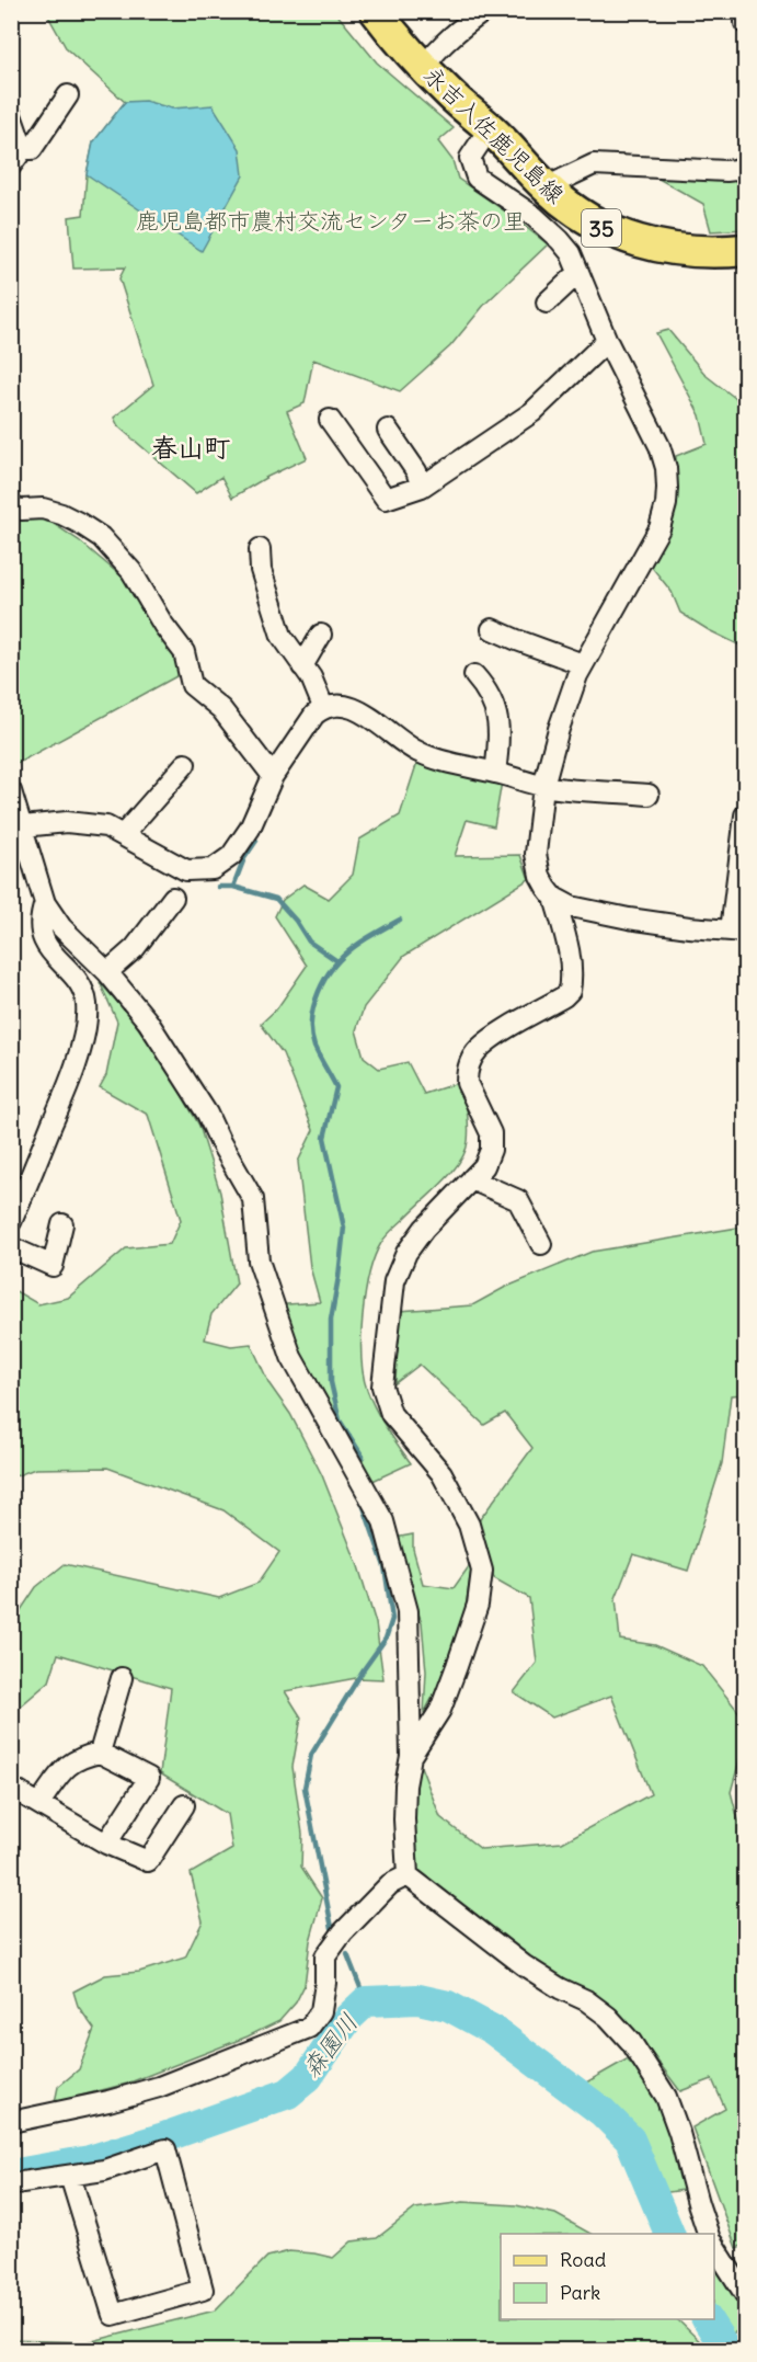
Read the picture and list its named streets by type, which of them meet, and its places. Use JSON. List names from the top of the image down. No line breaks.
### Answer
{"streets":{"main road":["永吉入佐鹿児島線","35"]},"districts":["春山町"],"water":["森園川"],"parks":["鹿児島都市農村交流センターお茶の里"],"legend":["Road","Park"]}
